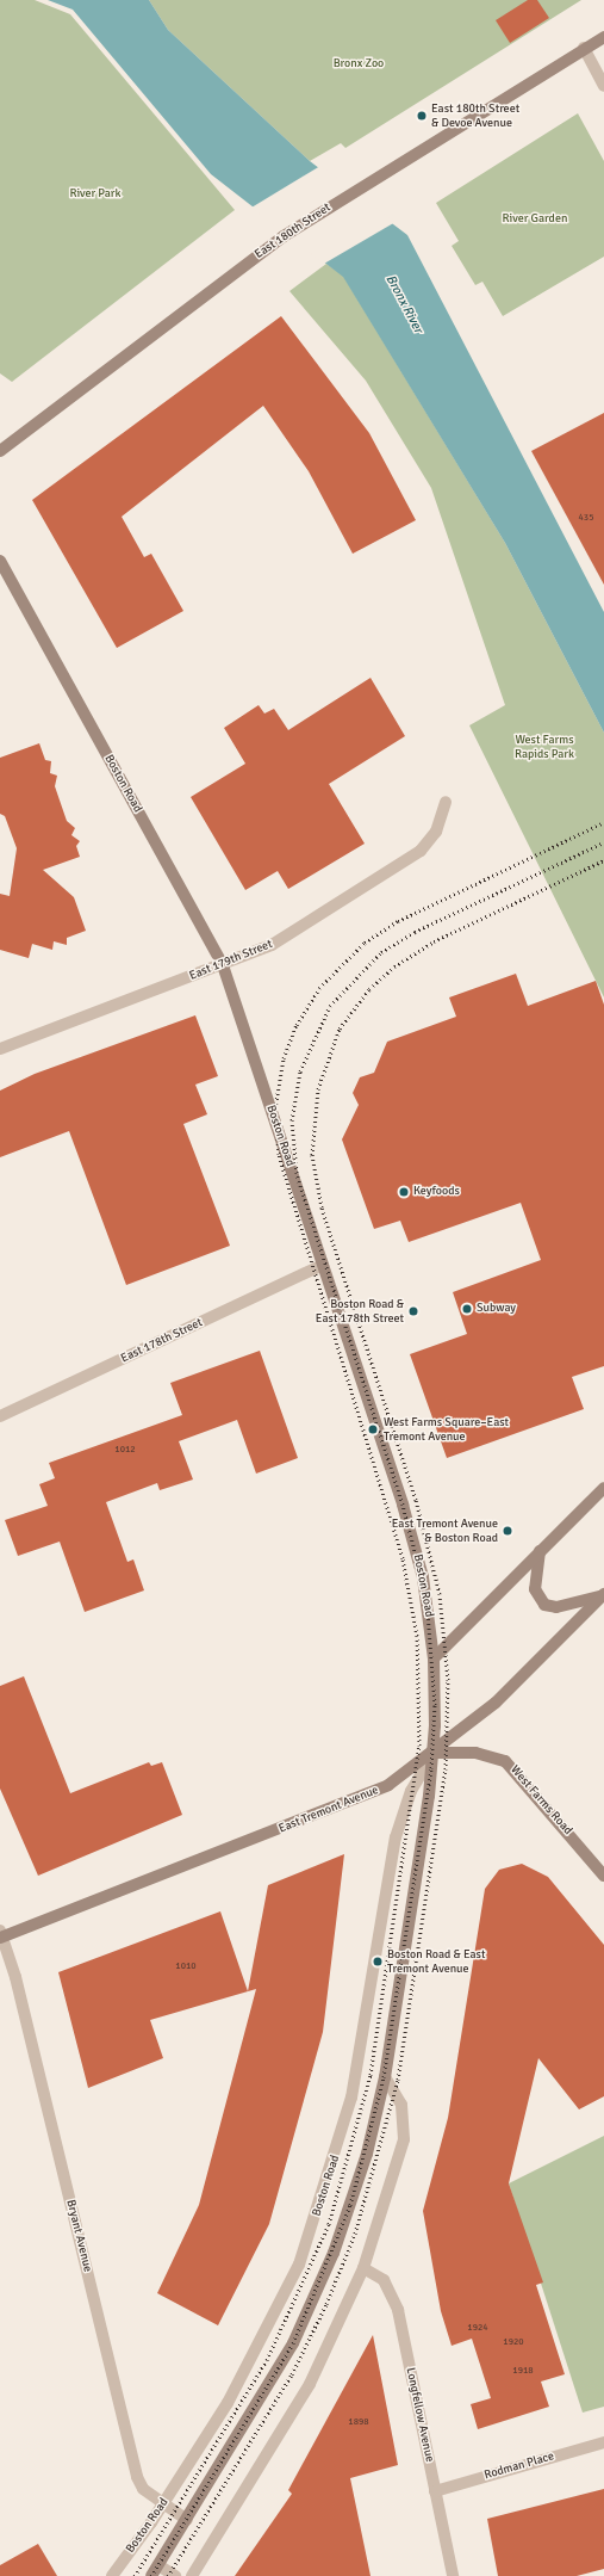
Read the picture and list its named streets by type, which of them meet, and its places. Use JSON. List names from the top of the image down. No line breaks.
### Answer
{"streets":{"main road":["East 180th Street","Boston Road","West Farms Road","East Tremont Avenue"],"street":["East 179th Street","East 178th Street","Bryant Avenue","Longfellow Avenue","Rodman Place"]},"crossings":[["Boston Road","East 179th Street"],["Boston Road","East 178th Street"],["Boston Road","West Farms Road"],["Boston Road","East Tremont Avenue"],["Boston Road","Bryant Avenue"],["West Farms Road","East Tremont Avenue"],["East Tremont Avenue","Bryant Avenue"],["Longfellow Avenue","Rodman Place"]],"water":["Bronx River"],"parks":["Bronx Zoo","River Park","River Garden","West Farms Rapids Park"],"places":["East 180th Street & Devoe Avenue","Keyfoods","Subway","Boston Road & East 178th Street","West Farms Square–East Tremont Avenue","East Tremont Avenue & Boston Road","Boston Road & East Tremont Avenue"],"house_numbers":["435","1012","1010","1924","1920","1918","1898"]}
